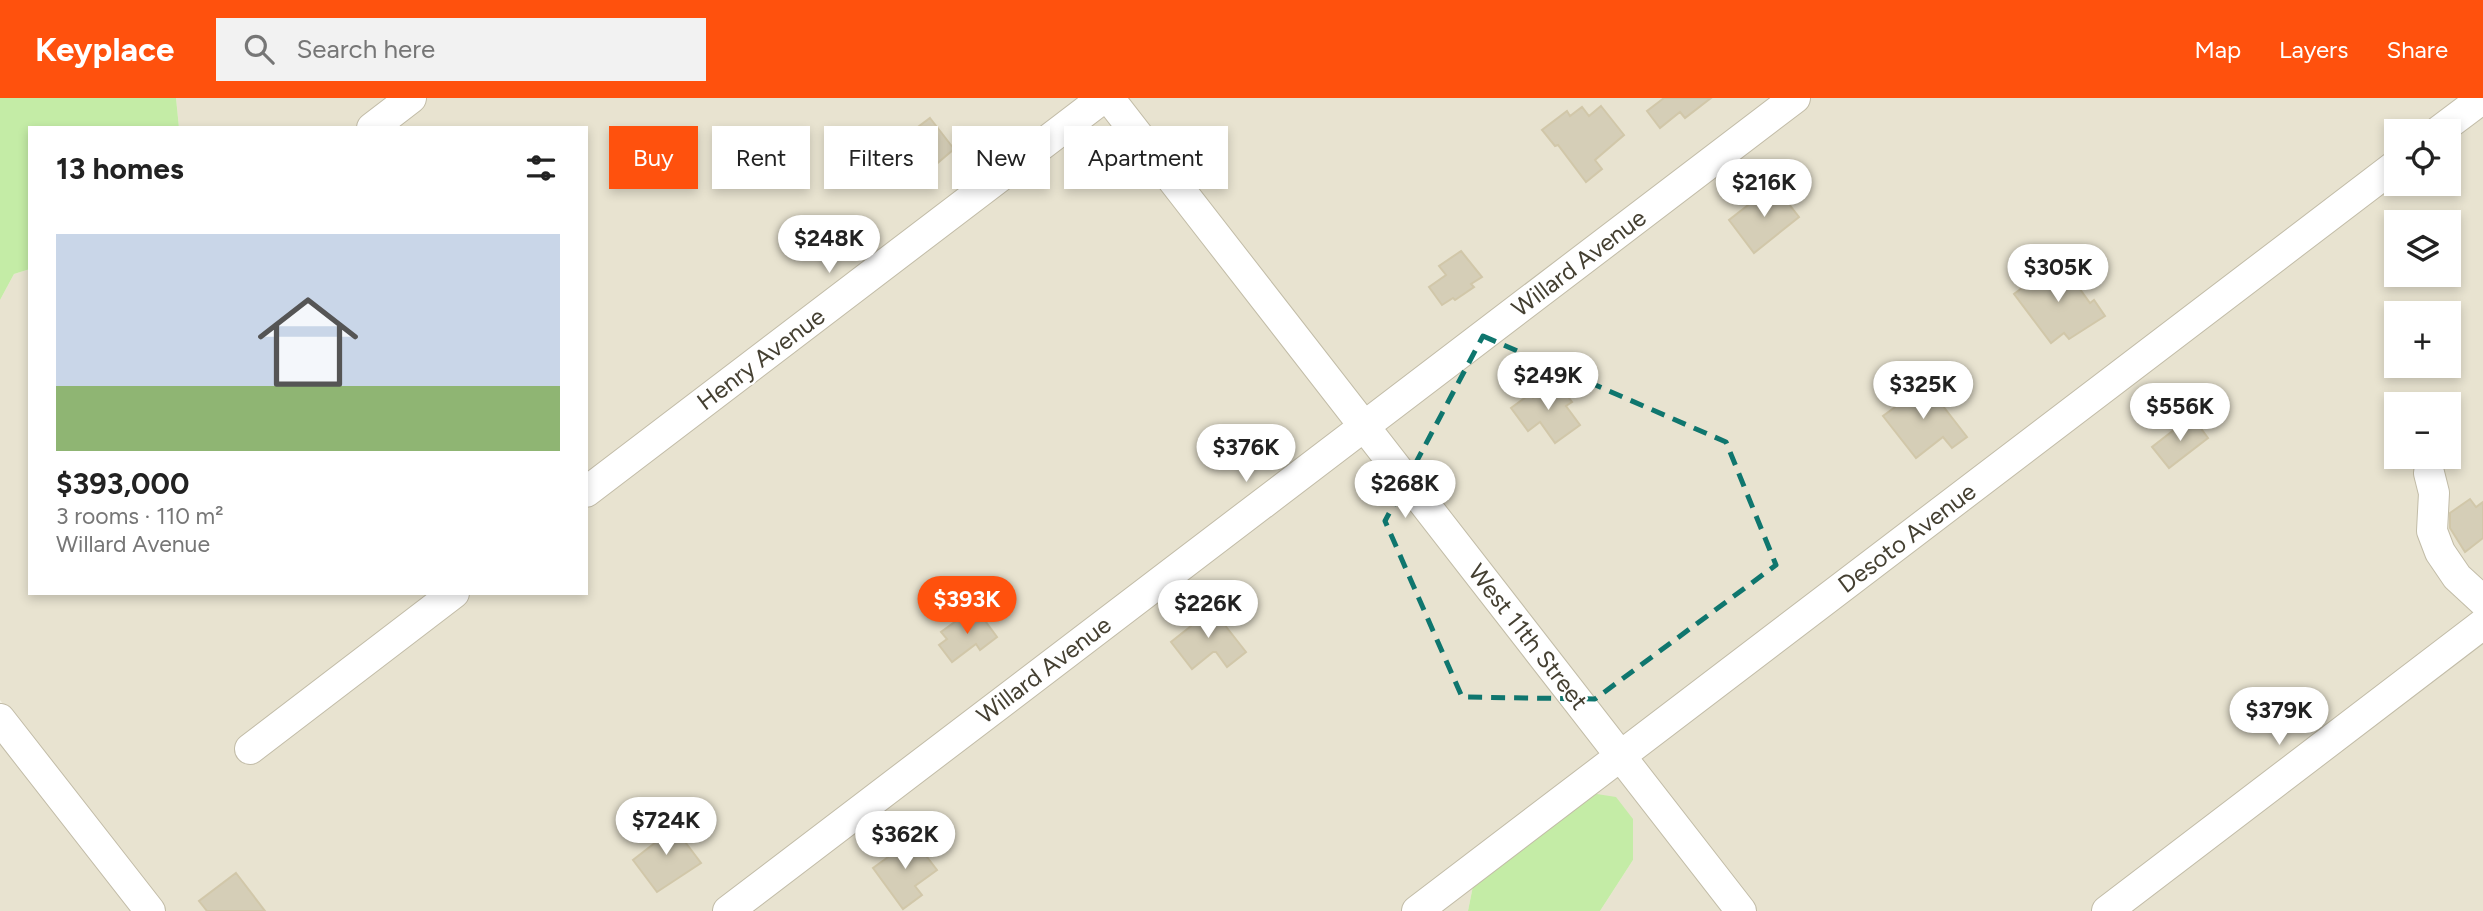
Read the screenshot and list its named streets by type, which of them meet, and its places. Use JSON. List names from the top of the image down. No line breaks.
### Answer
{"streets":{"street":["Willard Avenue","Henry Avenue","Desoto Avenue","West 11th Street"]},"crossings":[["Willard Avenue","West 11th Street"],["Desoto Avenue","West 11th Street"]],"page":{"header":"Keyplace","search":"Search here","nav":["Map","Layers","Share"],"map_buttons":["+","−"],"chip":["Buy","Rent","Filters","New","Apartment"],"heading":"13 homes","price":["$216K","$248K","$305K","$249K","$325K","$556K","$376K","$268K","$393K","$226K","$379K","$724K","$362K"],"list":[{"name":"$393,000","note":"3 rooms · 110 m² · Willard Avenue"}]}}
